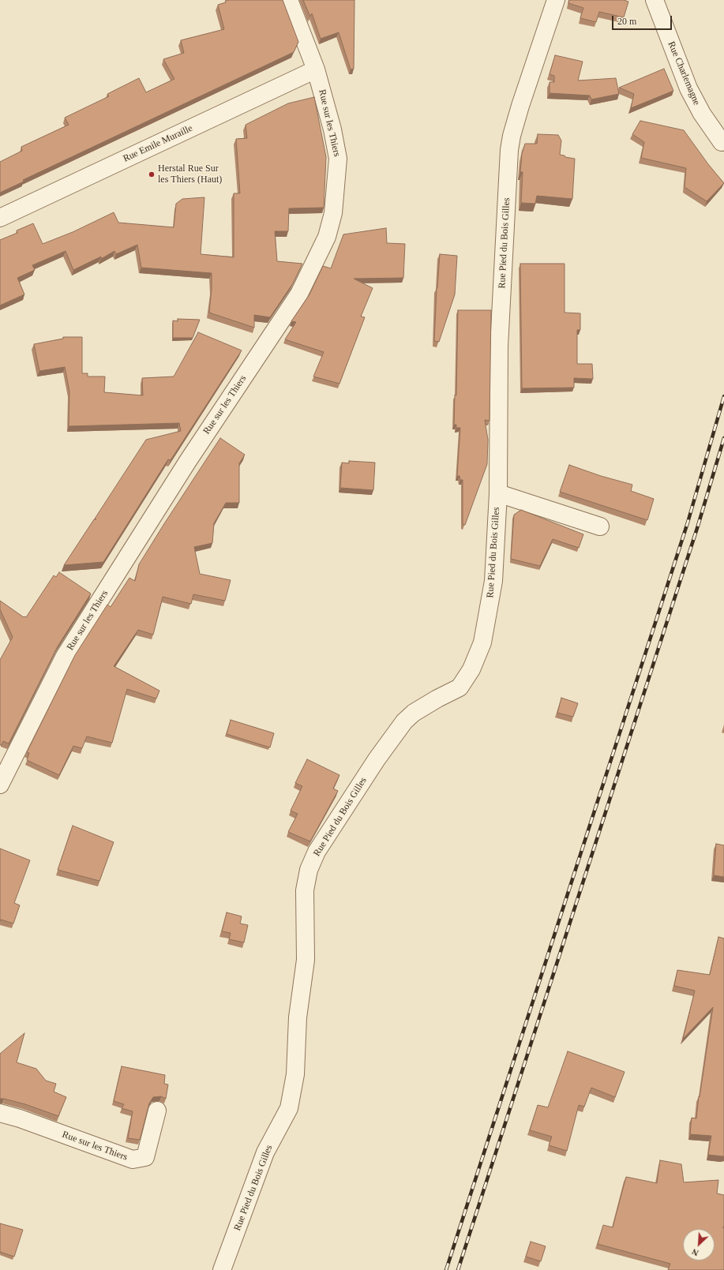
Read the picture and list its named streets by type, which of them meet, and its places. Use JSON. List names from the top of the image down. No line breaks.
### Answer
{"streets":{"street":["Rue Charlemagne","Rue sur les Thiers","Rue Emile Muraille","Rue Pied du Bois Gilles"]},"crossings":[["Rue sur les Thiers","Rue Emile Muraille"]],"places":["Herstal Rue Sur les Thiers (Haut)"],"scale_bar":"20 m","north":"bottom left"}
